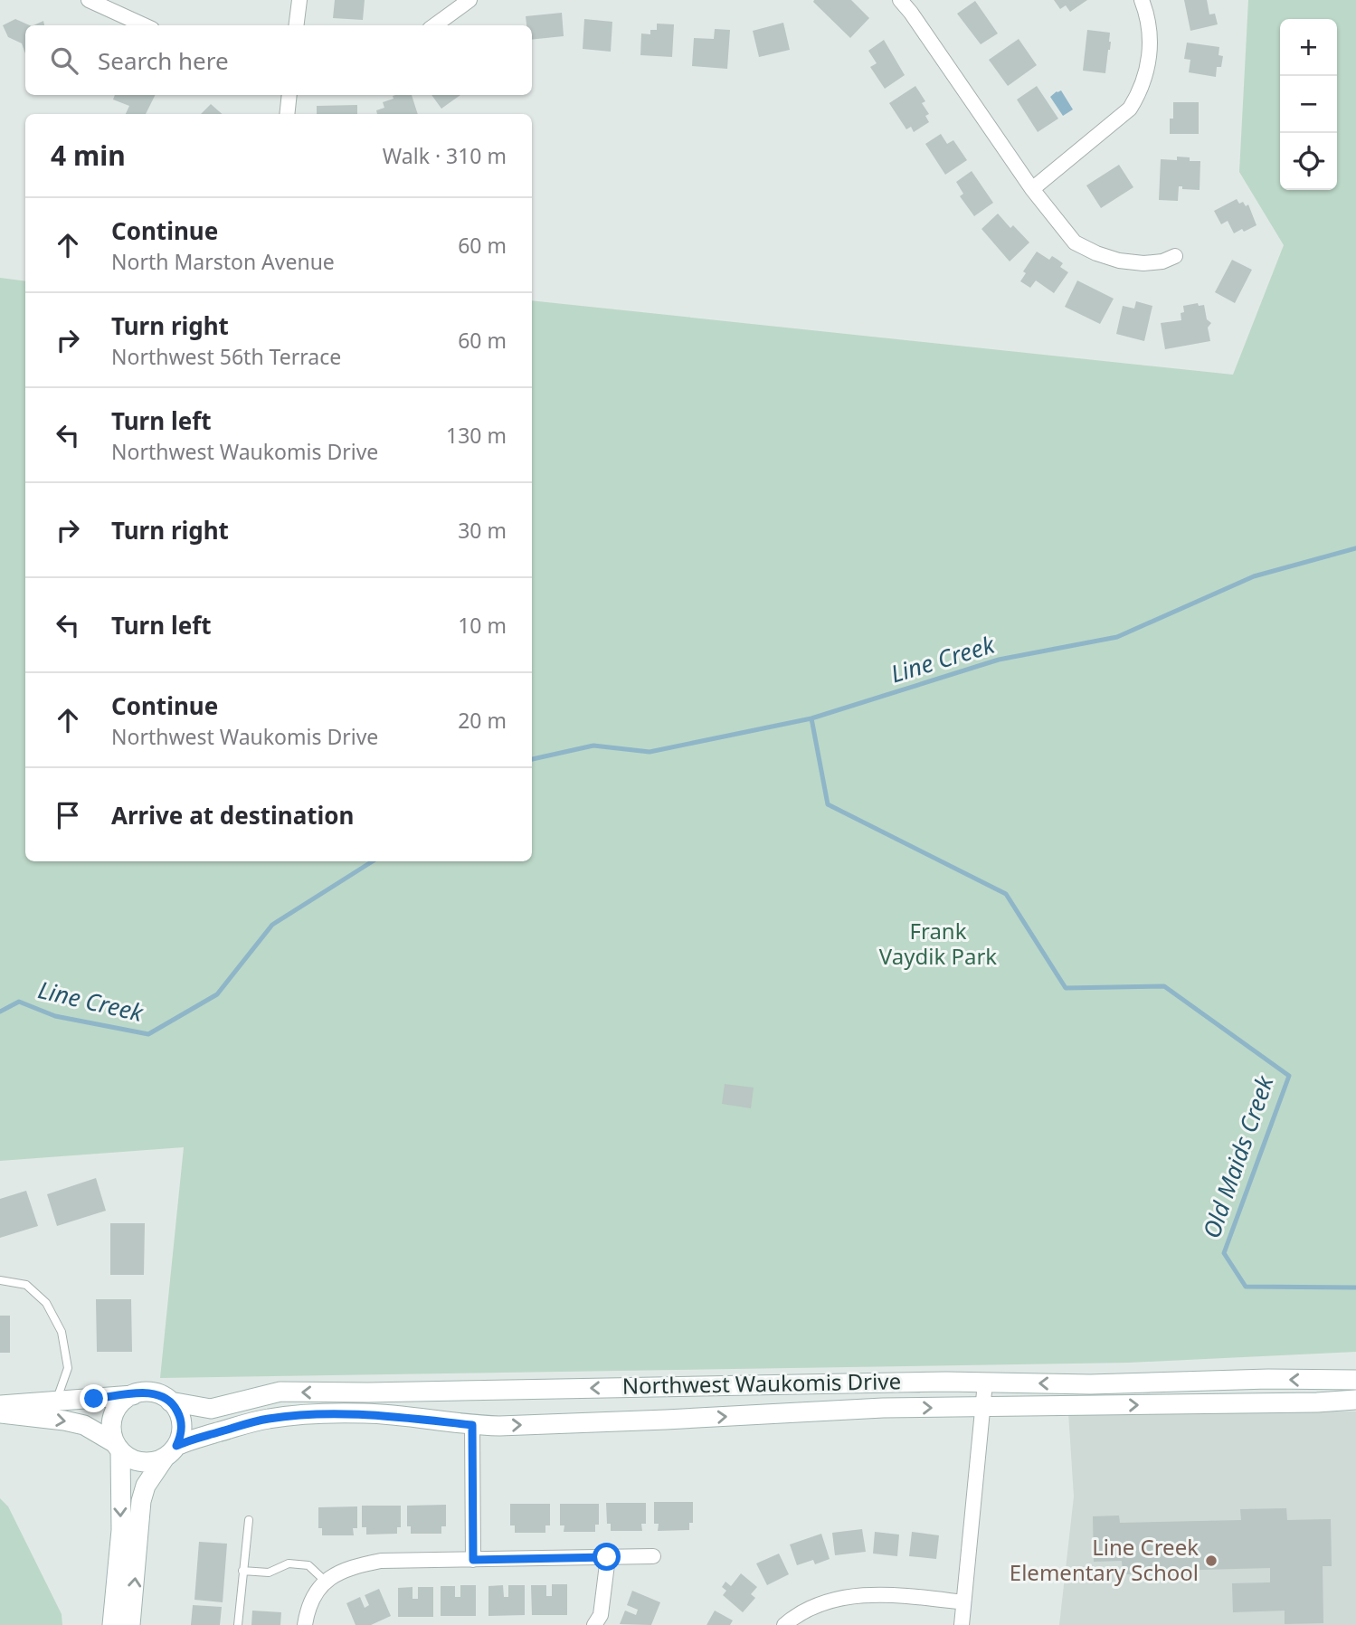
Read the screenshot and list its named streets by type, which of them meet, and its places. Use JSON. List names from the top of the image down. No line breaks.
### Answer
{"streets":{"main road":["Northwest Waukomis Drive"]},"water":["Line Creek","Old Maids Creek"],"parks":["Frank Vaydik Park"],"places":["Line Creek Elementary School"],"page":{"map_buttons":["+","−"],"search":"Search here","heading":["4 min","Walk · 310 m"],"list":[["Continue","North Marston Avenue","60 m"],["Turn right","Northwest 56th Terrace","60 m"],["Turn left","Northwest Waukomis Drive","130 m"],["Turn right","30 m"],["Turn left","10 m"],["Continue","Northwest Waukomis Drive","20 m"],"Arrive at destination"]}}
